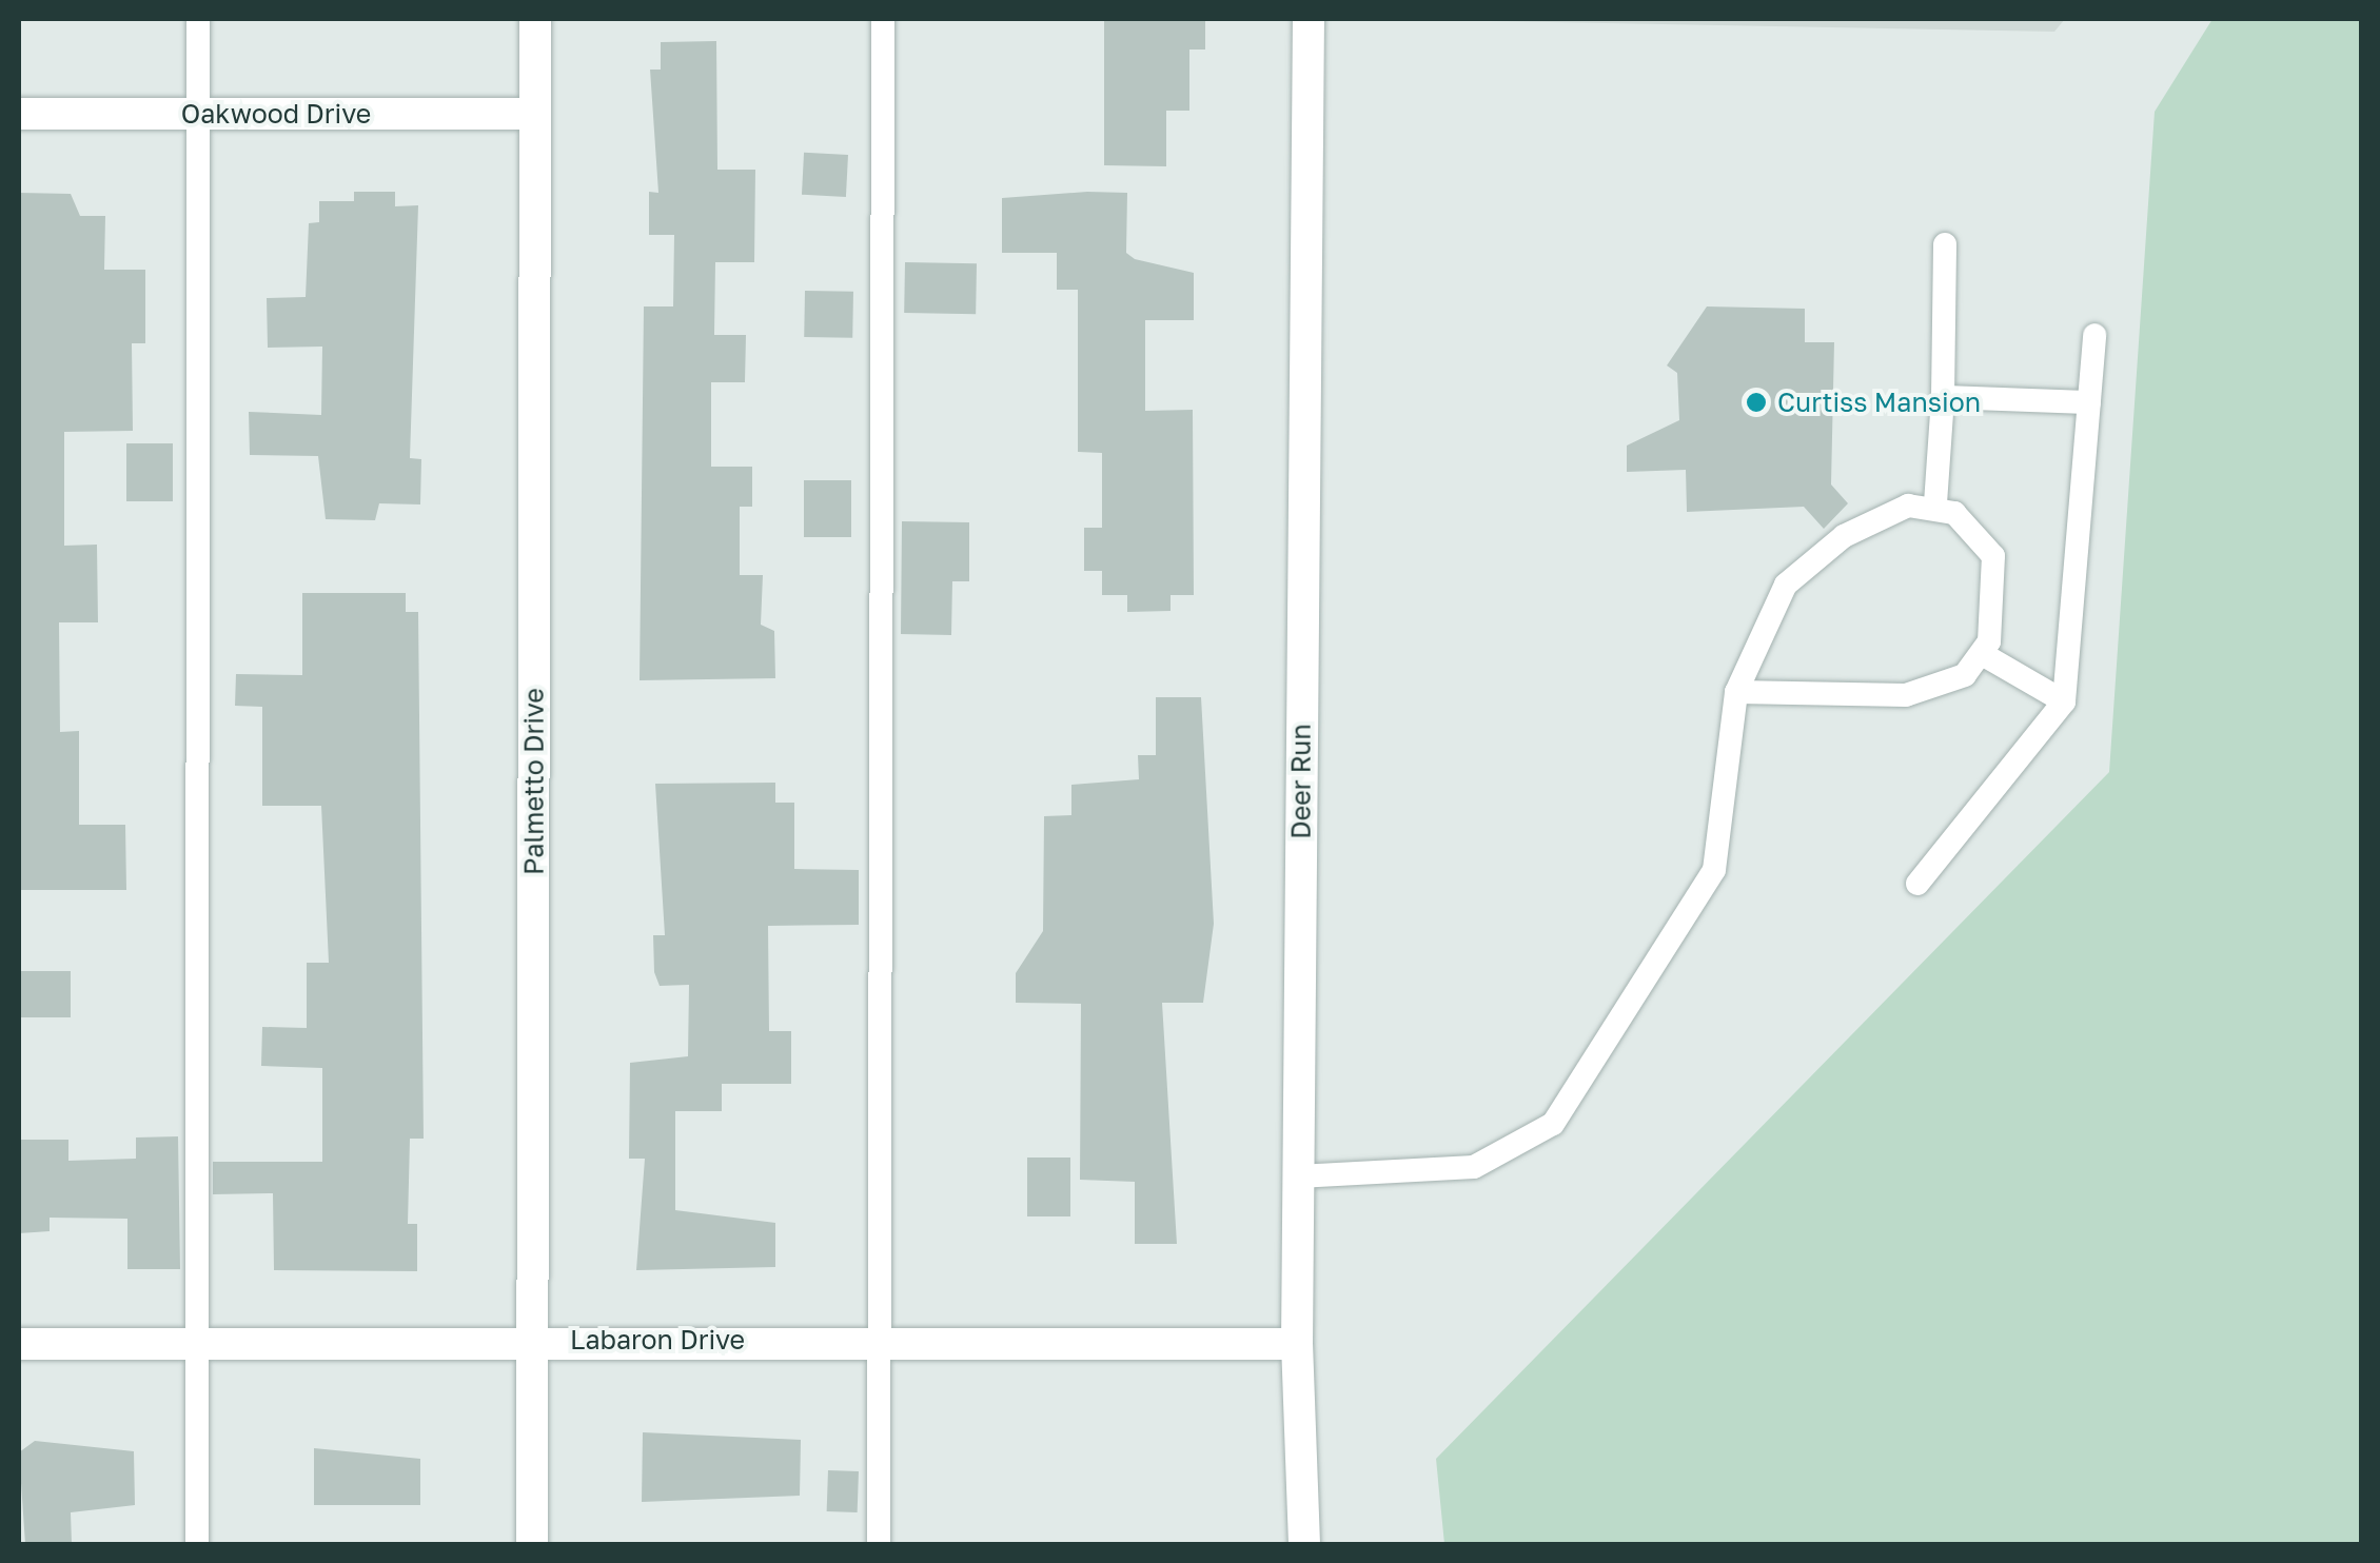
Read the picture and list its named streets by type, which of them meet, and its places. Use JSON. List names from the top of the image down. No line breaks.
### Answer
{"streets":{"street":["Oakwood Drive","Palmetto Drive","Deer Run","Labaron Drive"]},"crossings":[["Oakwood Drive","Palmetto Drive"],["Palmetto Drive","Labaron Drive"],["Deer Run","Labaron Drive"]],"places":["Curtiss Mansion"]}
